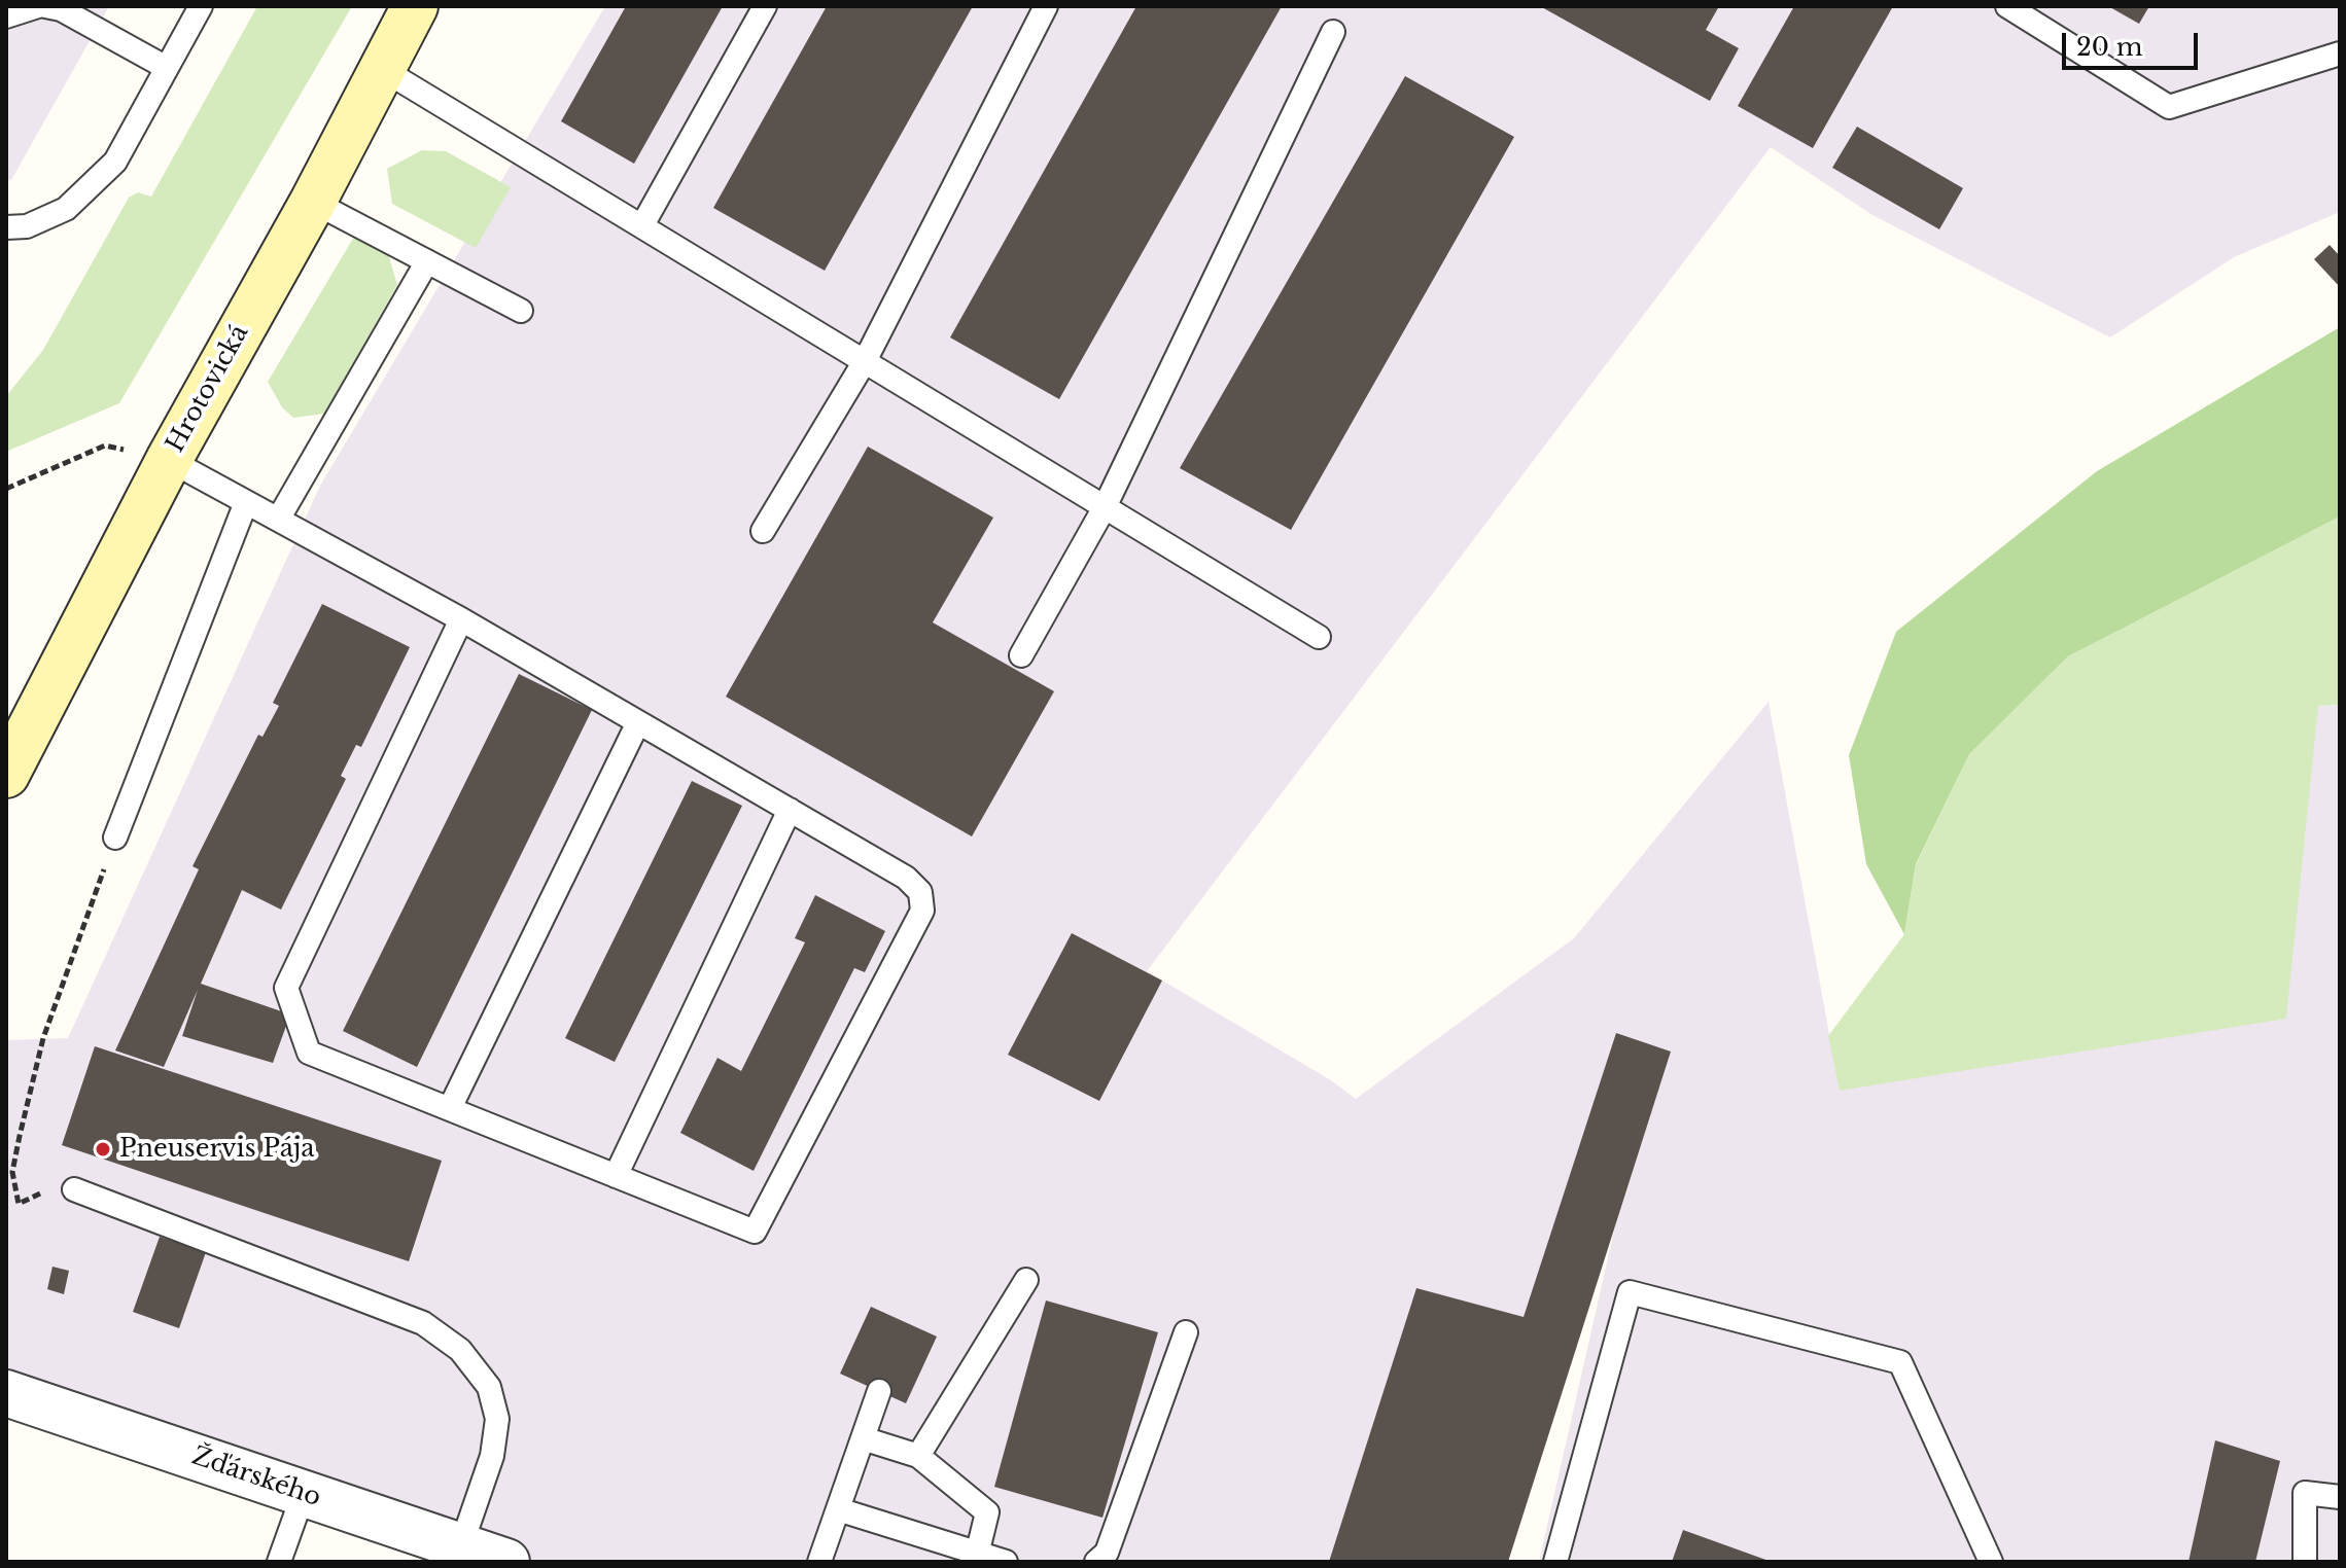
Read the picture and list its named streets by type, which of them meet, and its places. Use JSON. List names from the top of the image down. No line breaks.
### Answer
{"streets":{"main road":["Hrotovická"],"street":["Žďárského"]},"places":["Pneuservis Pája"],"scale_bar":"20 m"}
